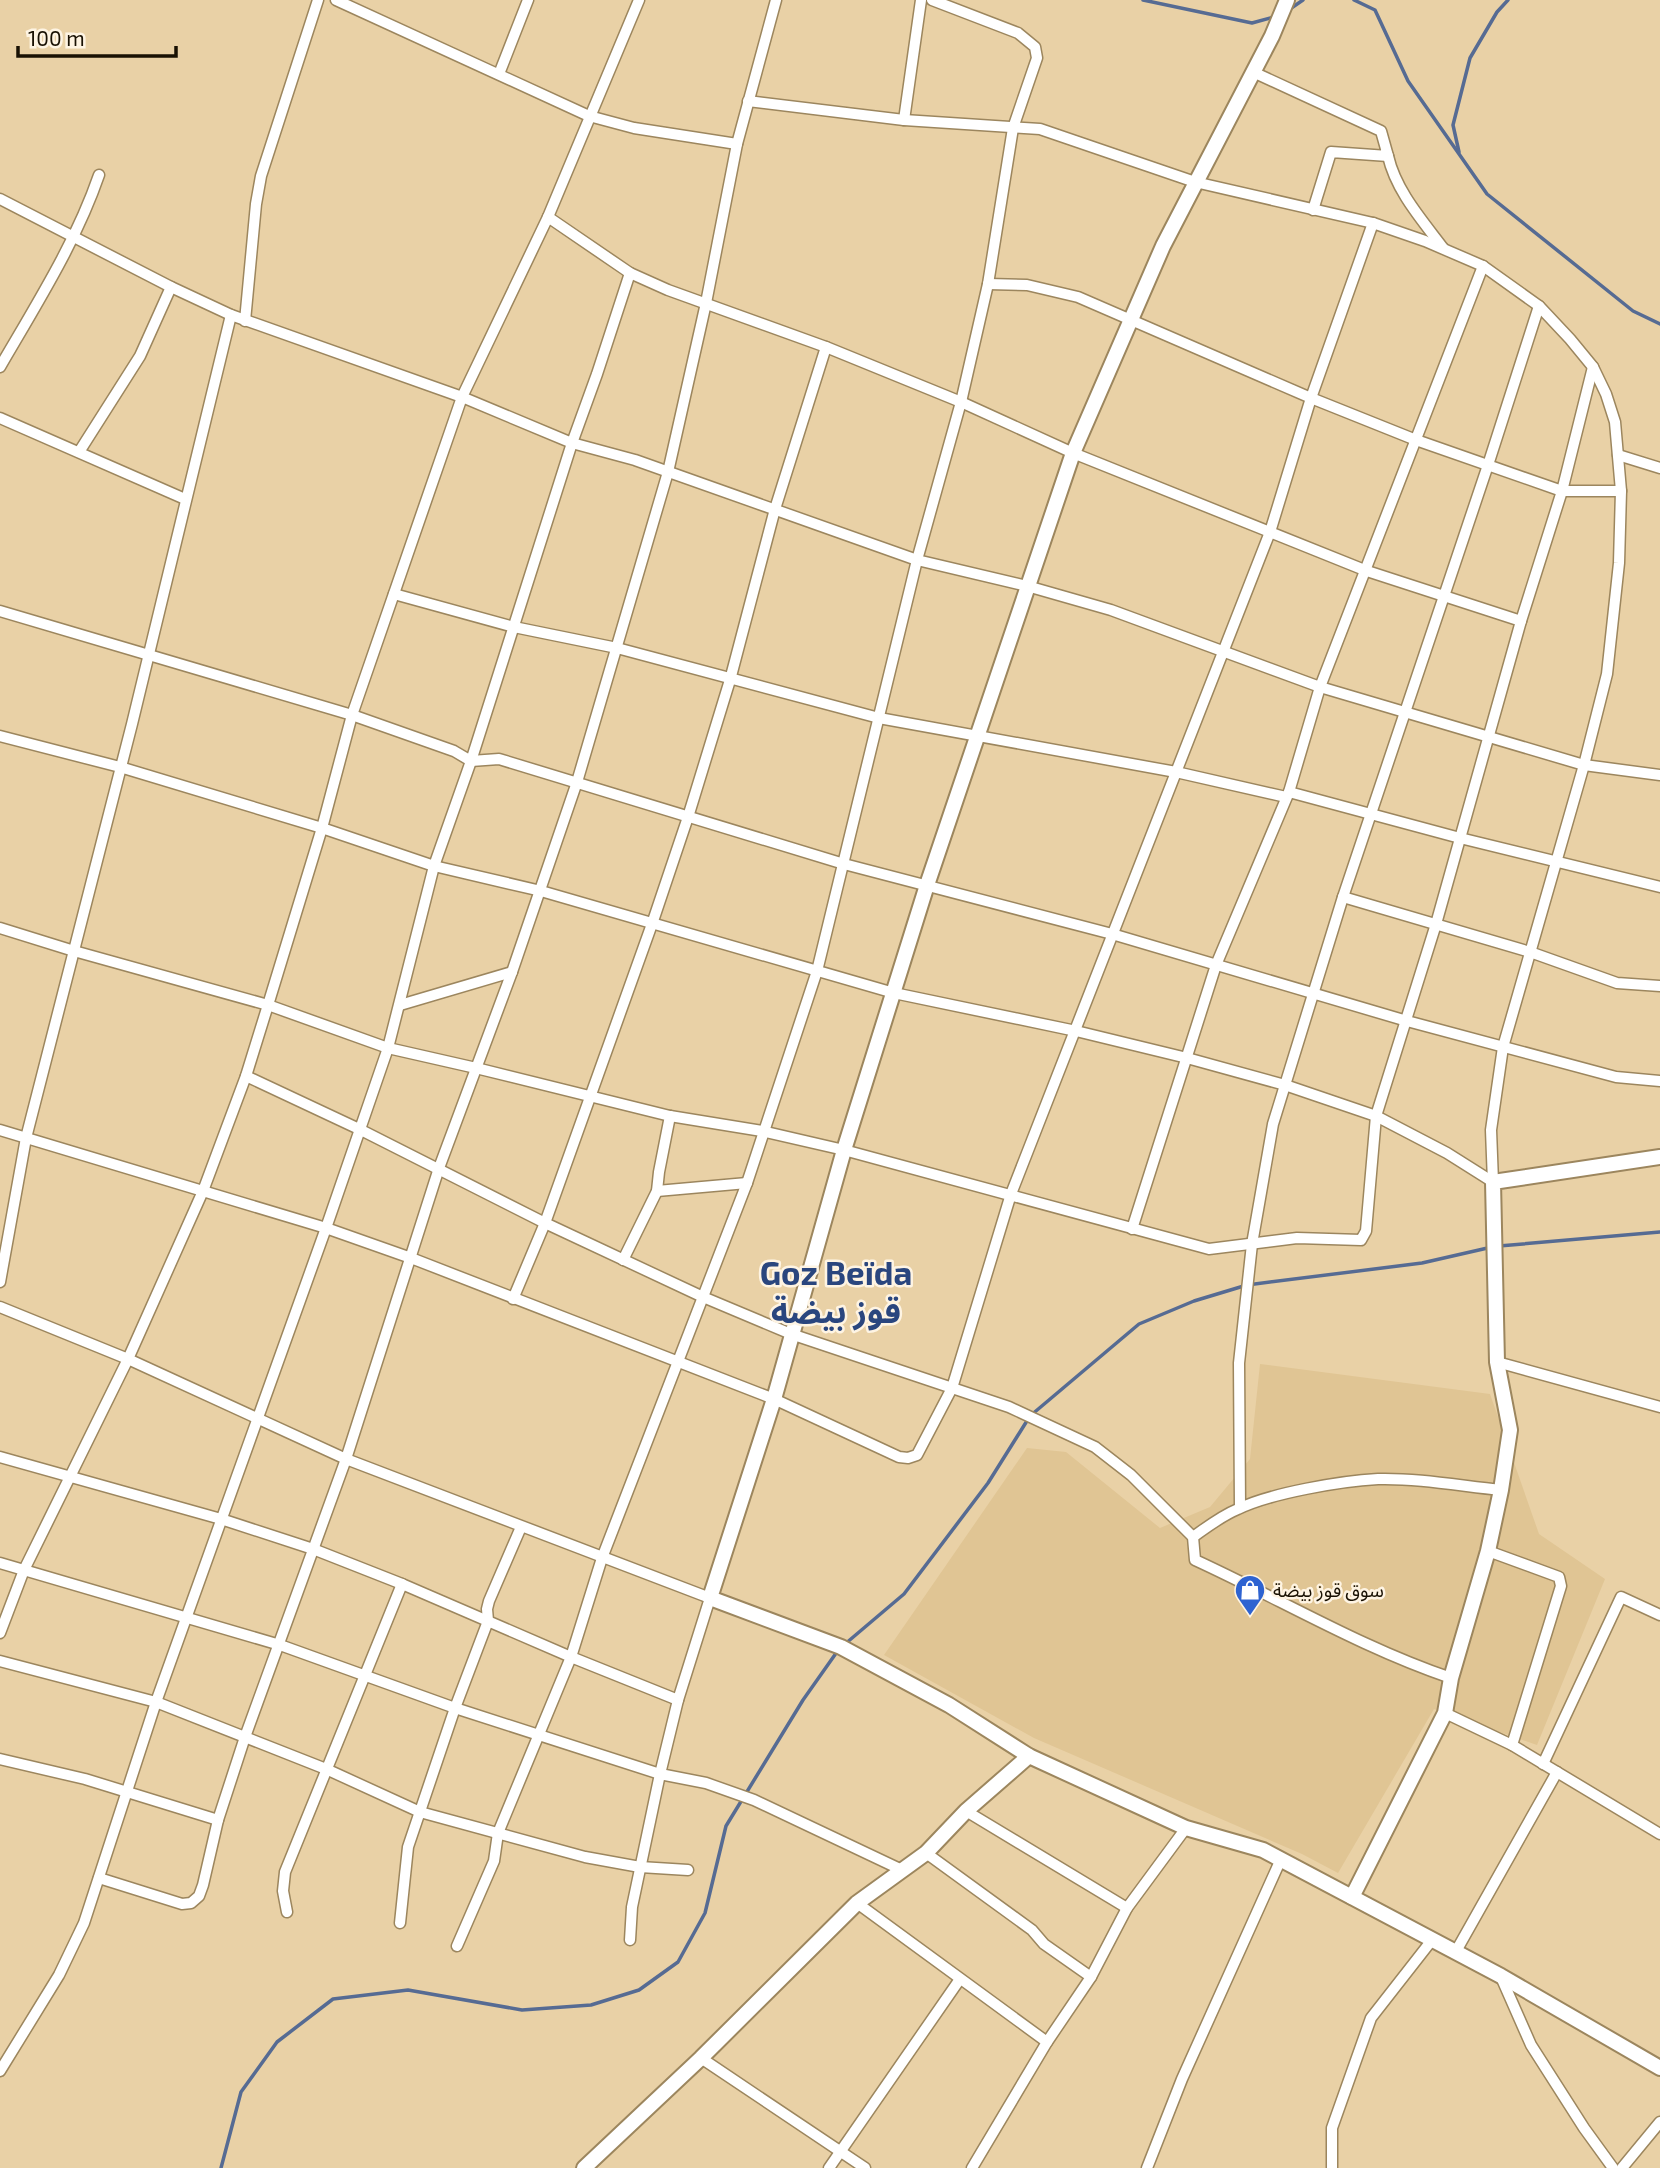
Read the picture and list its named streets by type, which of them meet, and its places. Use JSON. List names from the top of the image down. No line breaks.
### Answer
{"districts":["Goz Beïda قوز بيضة"],"places":{"shop":["سوق قوز بيضة"]},"scale_bar":"100 m"}
